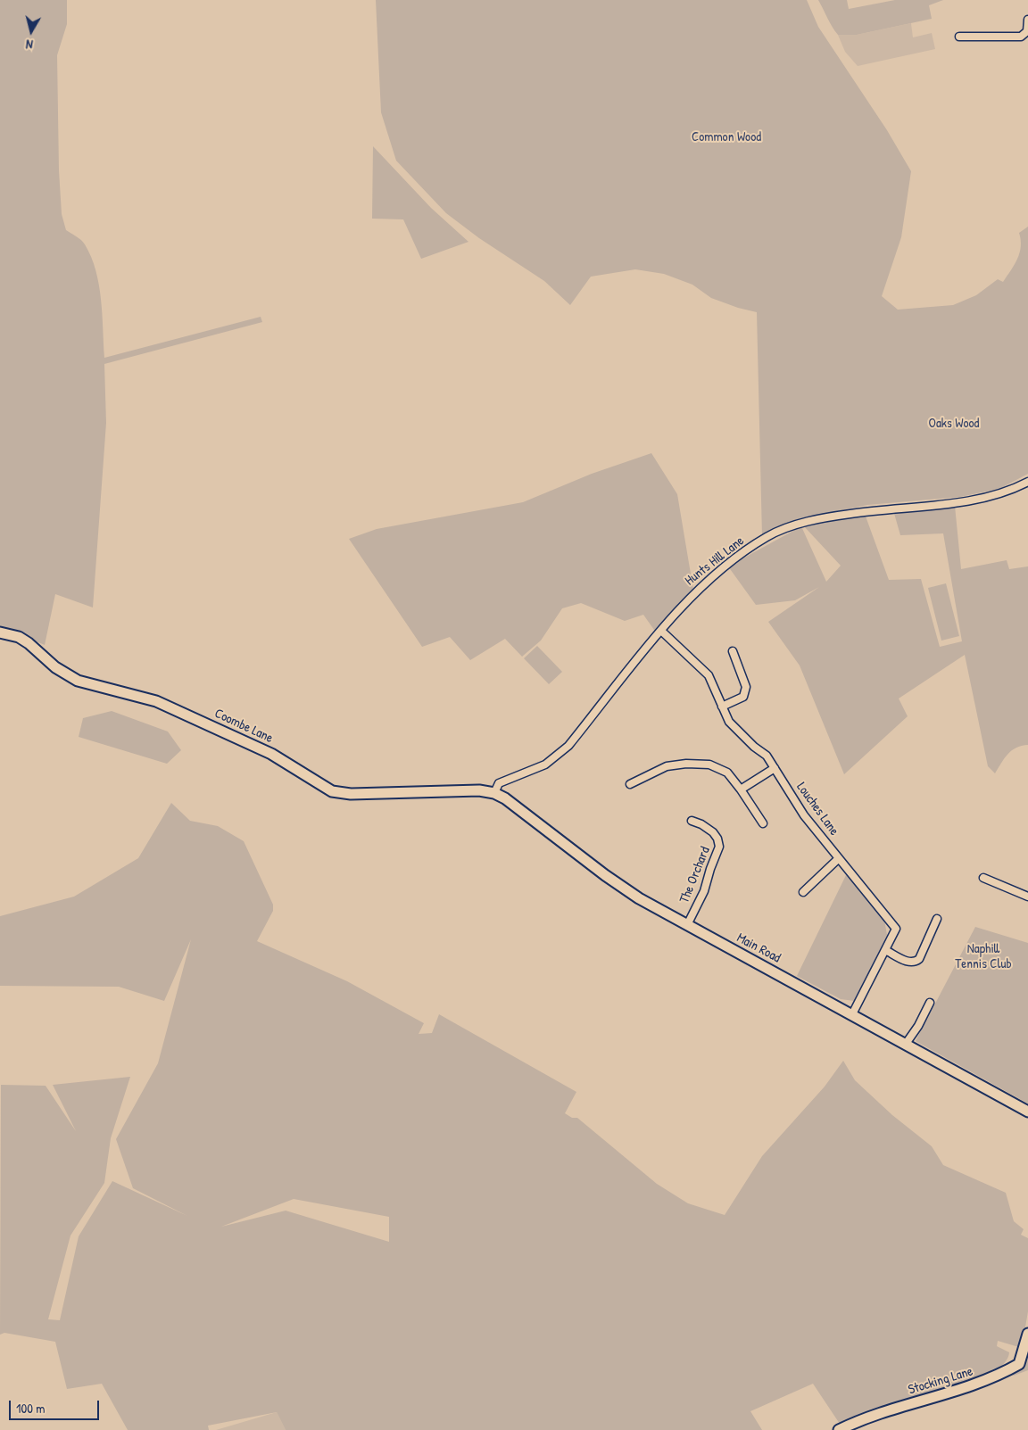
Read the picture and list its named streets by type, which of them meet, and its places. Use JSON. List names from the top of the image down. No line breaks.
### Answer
{"streets":{"street":["Hunts Hill Lane","Coombe Lane","Louches Lane","The Orchard","Main Road","Stocking Lane"]},"crossings":[["Hunts Hill Lane","Coombe Lane"],["Hunts Hill Lane","Louches Lane"],["Hunts Hill Lane","Main Road"],["Coombe Lane","Main Road"],["Louches Lane","Main Road"],["The Orchard","Main Road"]],"parks":["Common Wood","Oaks Wood","Naphill Tennis Club"],"scale_bar":"100 m","north":"bottom"}
